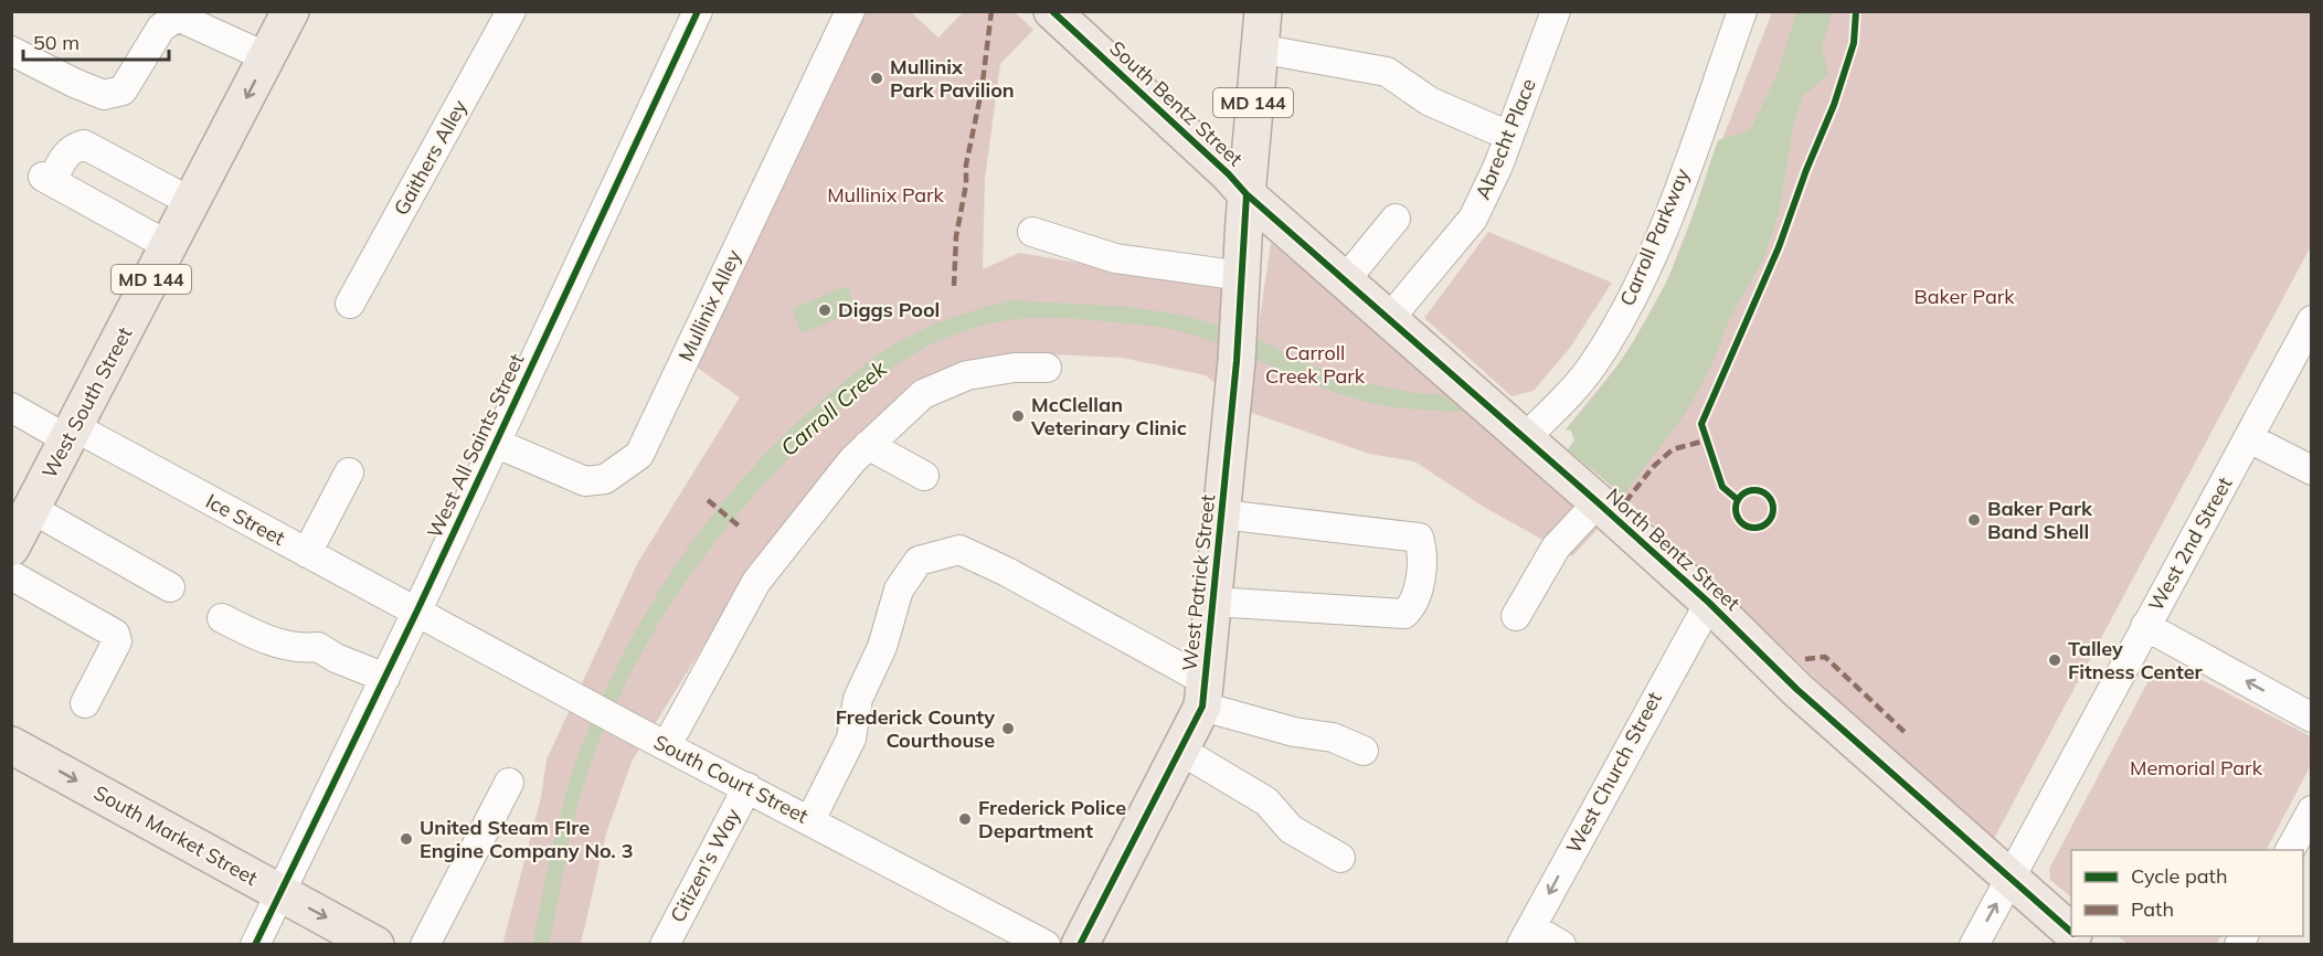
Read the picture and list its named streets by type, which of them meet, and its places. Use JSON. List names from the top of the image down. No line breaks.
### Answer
{"streets":{"main road":["MD 144","South Bentz Street","West South Street","North Bentz Street","West Patrick Street","South Market Street"],"street":["Abrecht Place","Gaithers Alley","Carroll Parkway","Mullinix Alley","West All Saints Street","Ice Street","West 2nd Street","West Church Street","South Court Street","Citizen's Way"]},"crossings":[["South Bentz Street","North Bentz Street"],["South Bentz Street","West Patrick Street"],["Abrecht Place","North Bentz Street"],["Carroll Parkway","North Bentz Street"],["Mullinix Alley","West All Saints Street"],["West South Street","Ice Street"],["West All Saints Street","Ice Street"],["West All Saints Street","South Court Street"],["West All Saints Street","South Market Street"],["Ice Street","South Court Street"],["West 2nd Street","North Bentz Street"],["North Bentz Street","West Patrick Street"],["North Bentz Street","West Church Street"],["South Court Street","Citizen's Way"]],"one_way":["West Church Street","South Market Street"],"water":["Carroll Creek"],"parks":["Mullinix Park","Baker Park","Carroll Creek Park","Memorial Park"],"places":["Mullinix Park Pavilion","Diggs Pool","McClellan Veterinary Clinic","Baker Park Band Shell","Talley Fitness Center","Frederick County Courthouse","Frederick Police Department","United Steam FIre Engine Company No. 3"],"legend":["Cycle path","Path"],"scale_bar":"50 m"}
